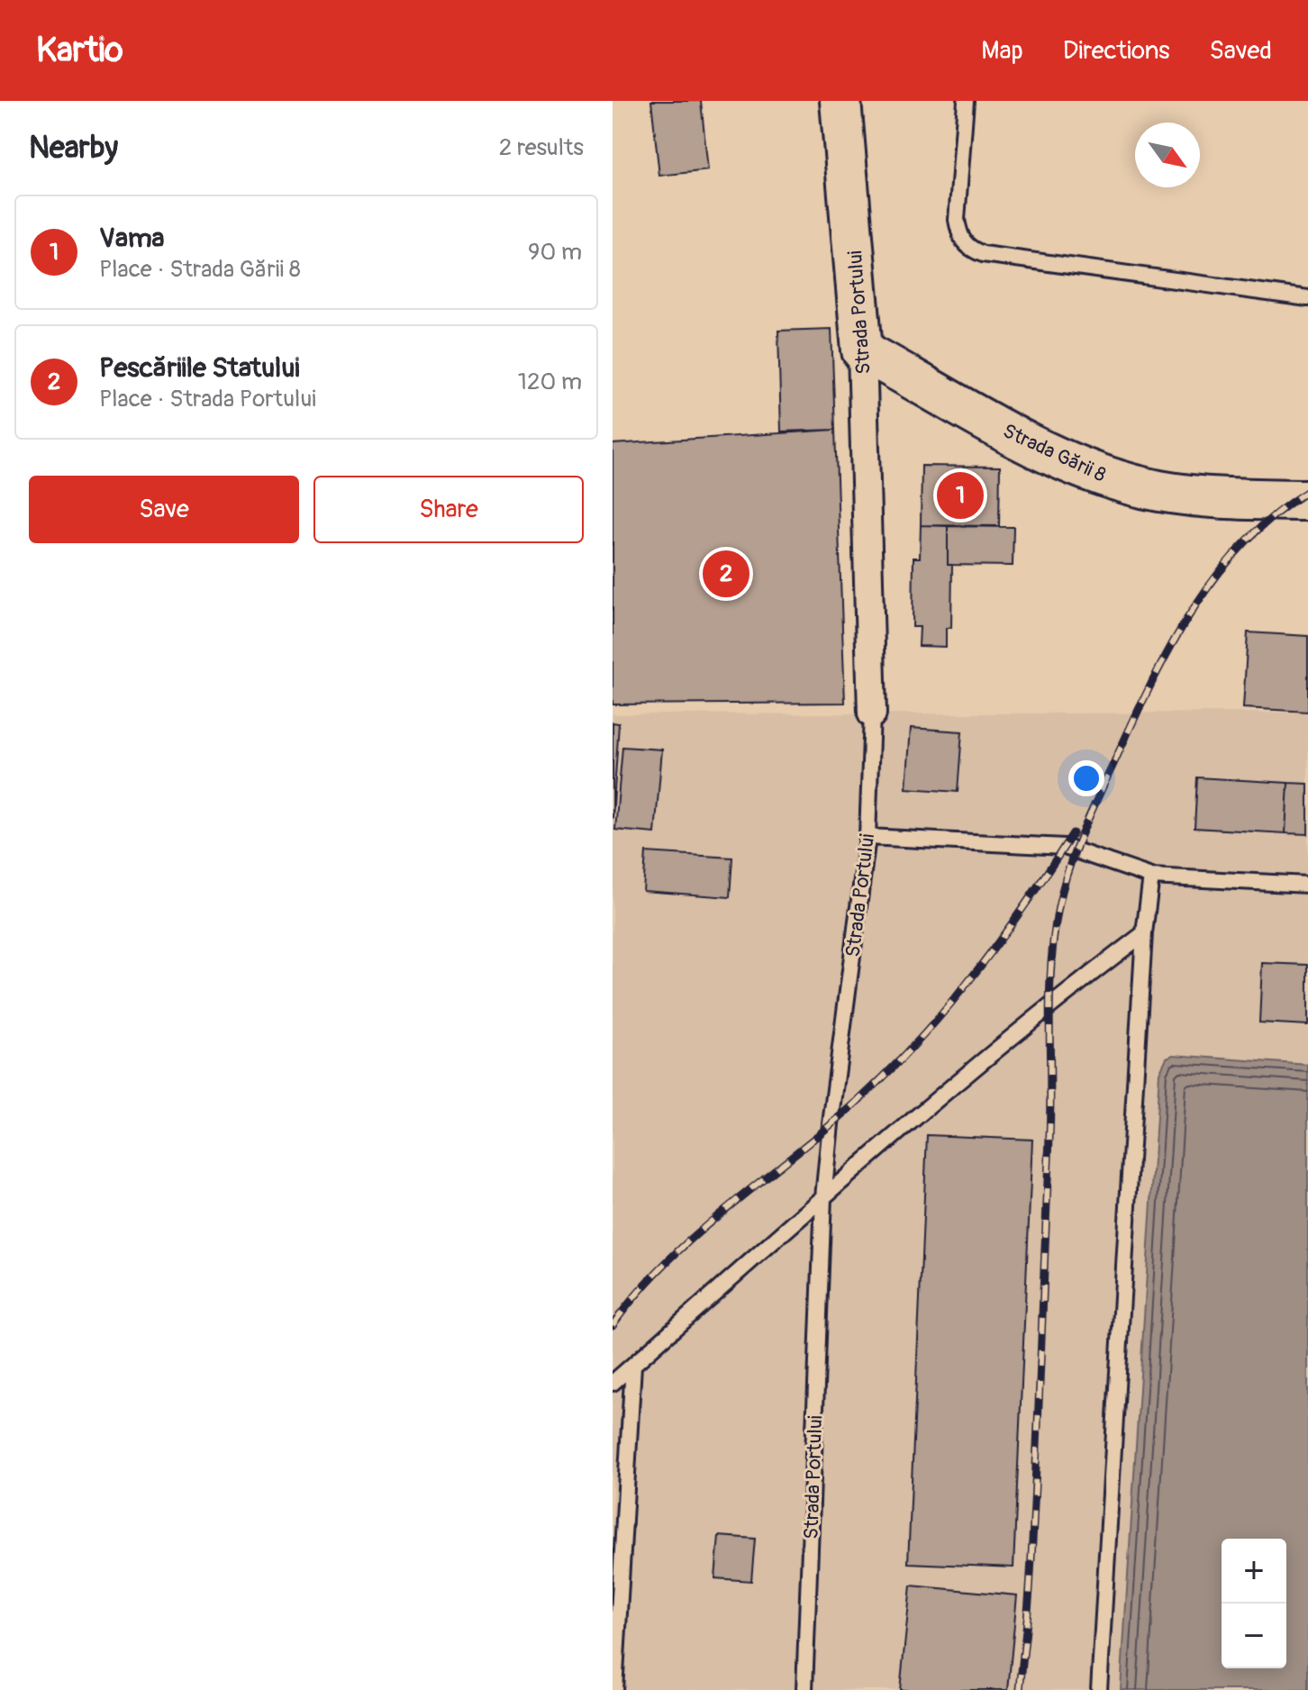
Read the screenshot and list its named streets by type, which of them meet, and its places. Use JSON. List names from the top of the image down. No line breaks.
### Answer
{"streets":{"main road":["Strada Portului","Strada Gării 8"]},"crossings":[["Strada Portului","Strada Gării 8"]],"north":"bottom right","page":{"header":"Kartio","nav":["Map","Directions","Saved"],"heading":["Nearby","2 results"],"list":[{"mark":"1","name":"Vama","note":"Place · Strada Gării 8","value":"90 m"},{"mark":"2","name":"Pescăriile Statului","note":"Place · Strada Portului","value":"120 m"}],"buttons":["Save","Share"],"pins":["1","2"],"map_buttons":["+","−"]}}
